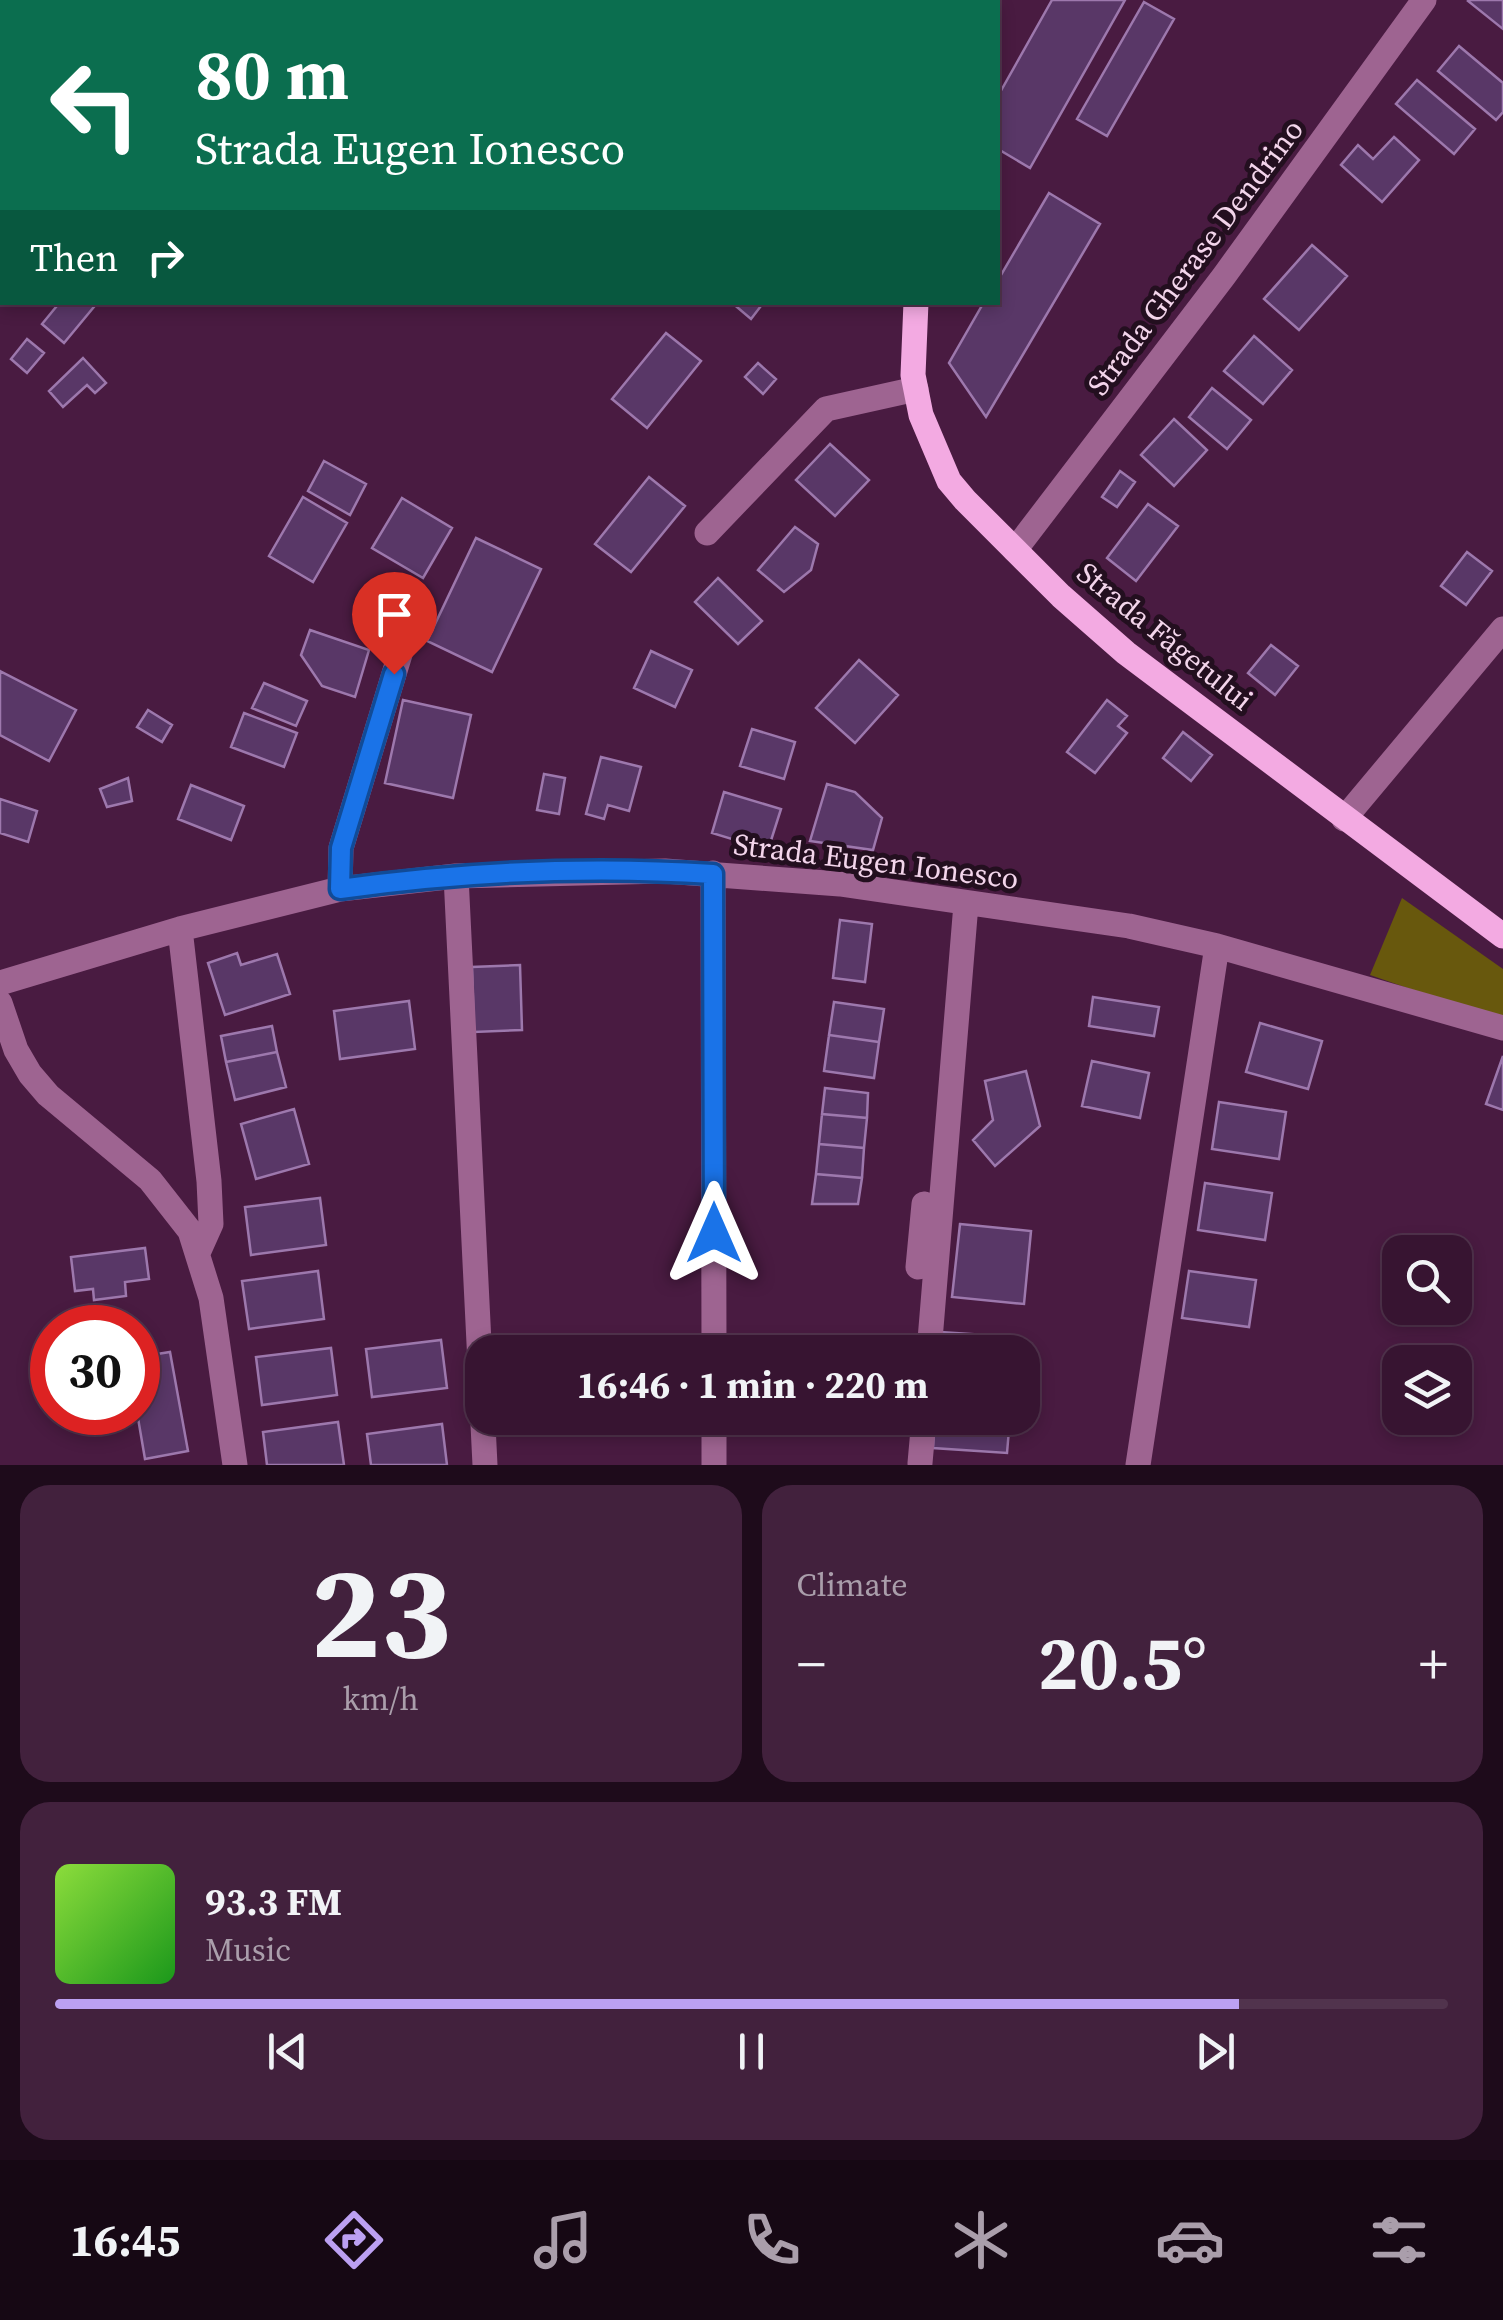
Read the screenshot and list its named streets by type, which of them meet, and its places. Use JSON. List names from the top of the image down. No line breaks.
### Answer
{"streets":{"main road":["Strada Făgetului"],"street":["Strada Gherase Dendrino","Strada Eugen Ionesco"]},"crossings":[["Strada Gherase Dendrino","Strada Făgetului"]],"page":{"turn":["80 m","Strada Eugen Ionesco"],"then":"Then","limit":"30","trip":"16:46 · 1 min · 220 m","tile":[["23","km/h"],"Climate"],"heat":["−","20.5°","+"],"song":["93.3 FM","Music"],"tabs":"16:45"}}
